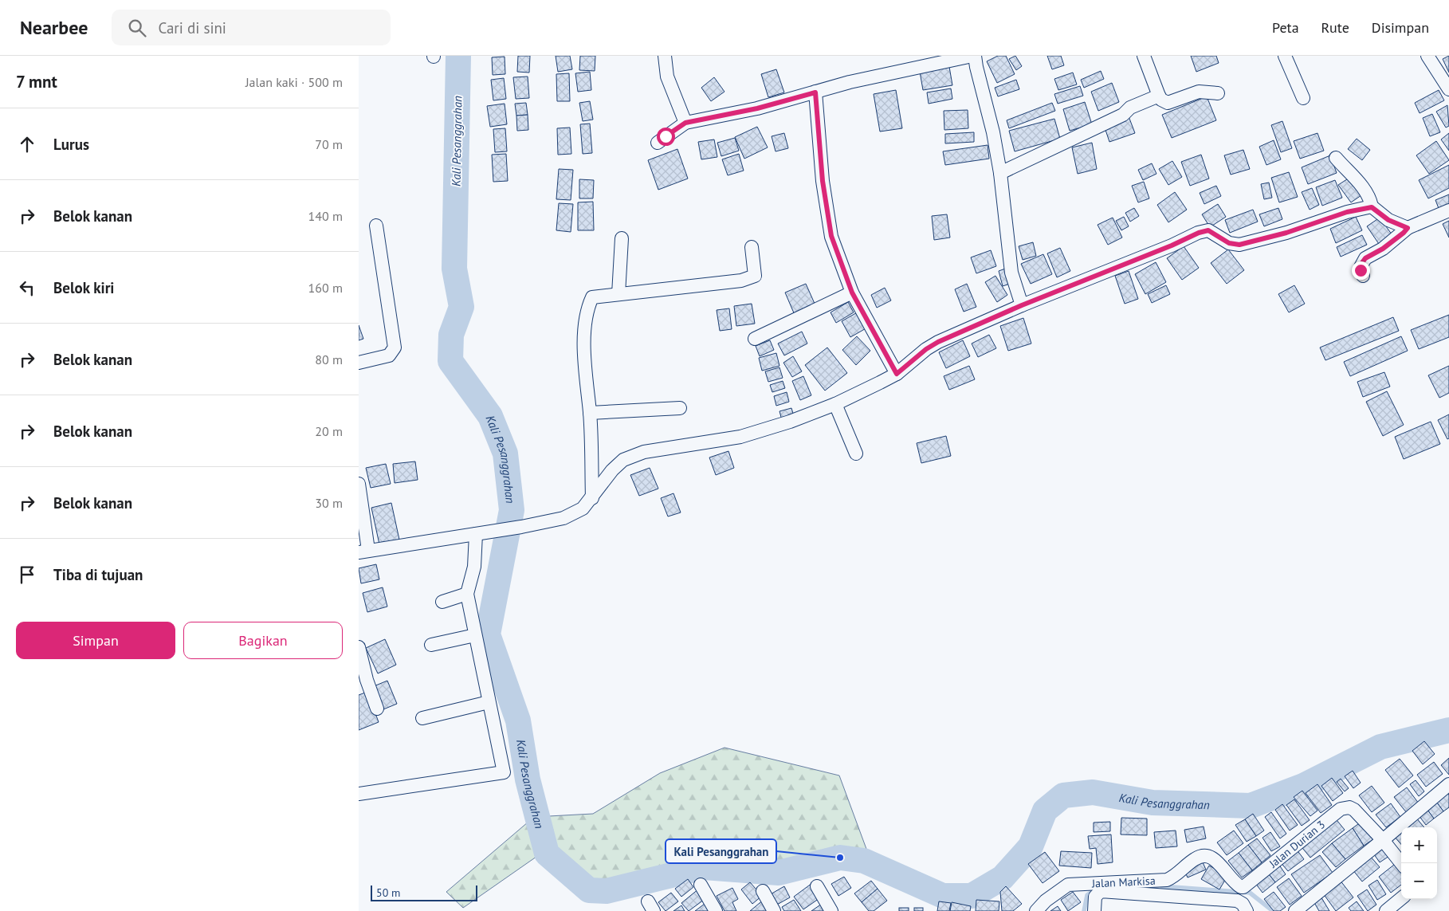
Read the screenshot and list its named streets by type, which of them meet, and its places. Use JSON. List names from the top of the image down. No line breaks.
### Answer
{"streets":{"street":["Jalan Durian 3","Jalan Markisa"]},"crossings":[["Jalan Durian 3","Jalan Markisa"]],"water":["Kali Pesanggrahan"],"places":["Kali Pesanggrahan"],"scale_bar":"50 m","page":{"header":"Nearbee","search":"Cari di sini","nav":["Peta","Rute","Disimpan"],"heading":["7 mnt","Jalan kaki · 500 m"],"list":[["Lurus","70 m"],["Belok kanan","140 m"],["Belok kiri","160 m"],["Belok kanan","80 m"],["Belok kanan","20 m"],["Belok kanan","30 m"],"Tiba di tujuan"],"buttons":["Simpan","Bagikan"],"map_buttons":["+","−"],"scale":"50 m"}}
